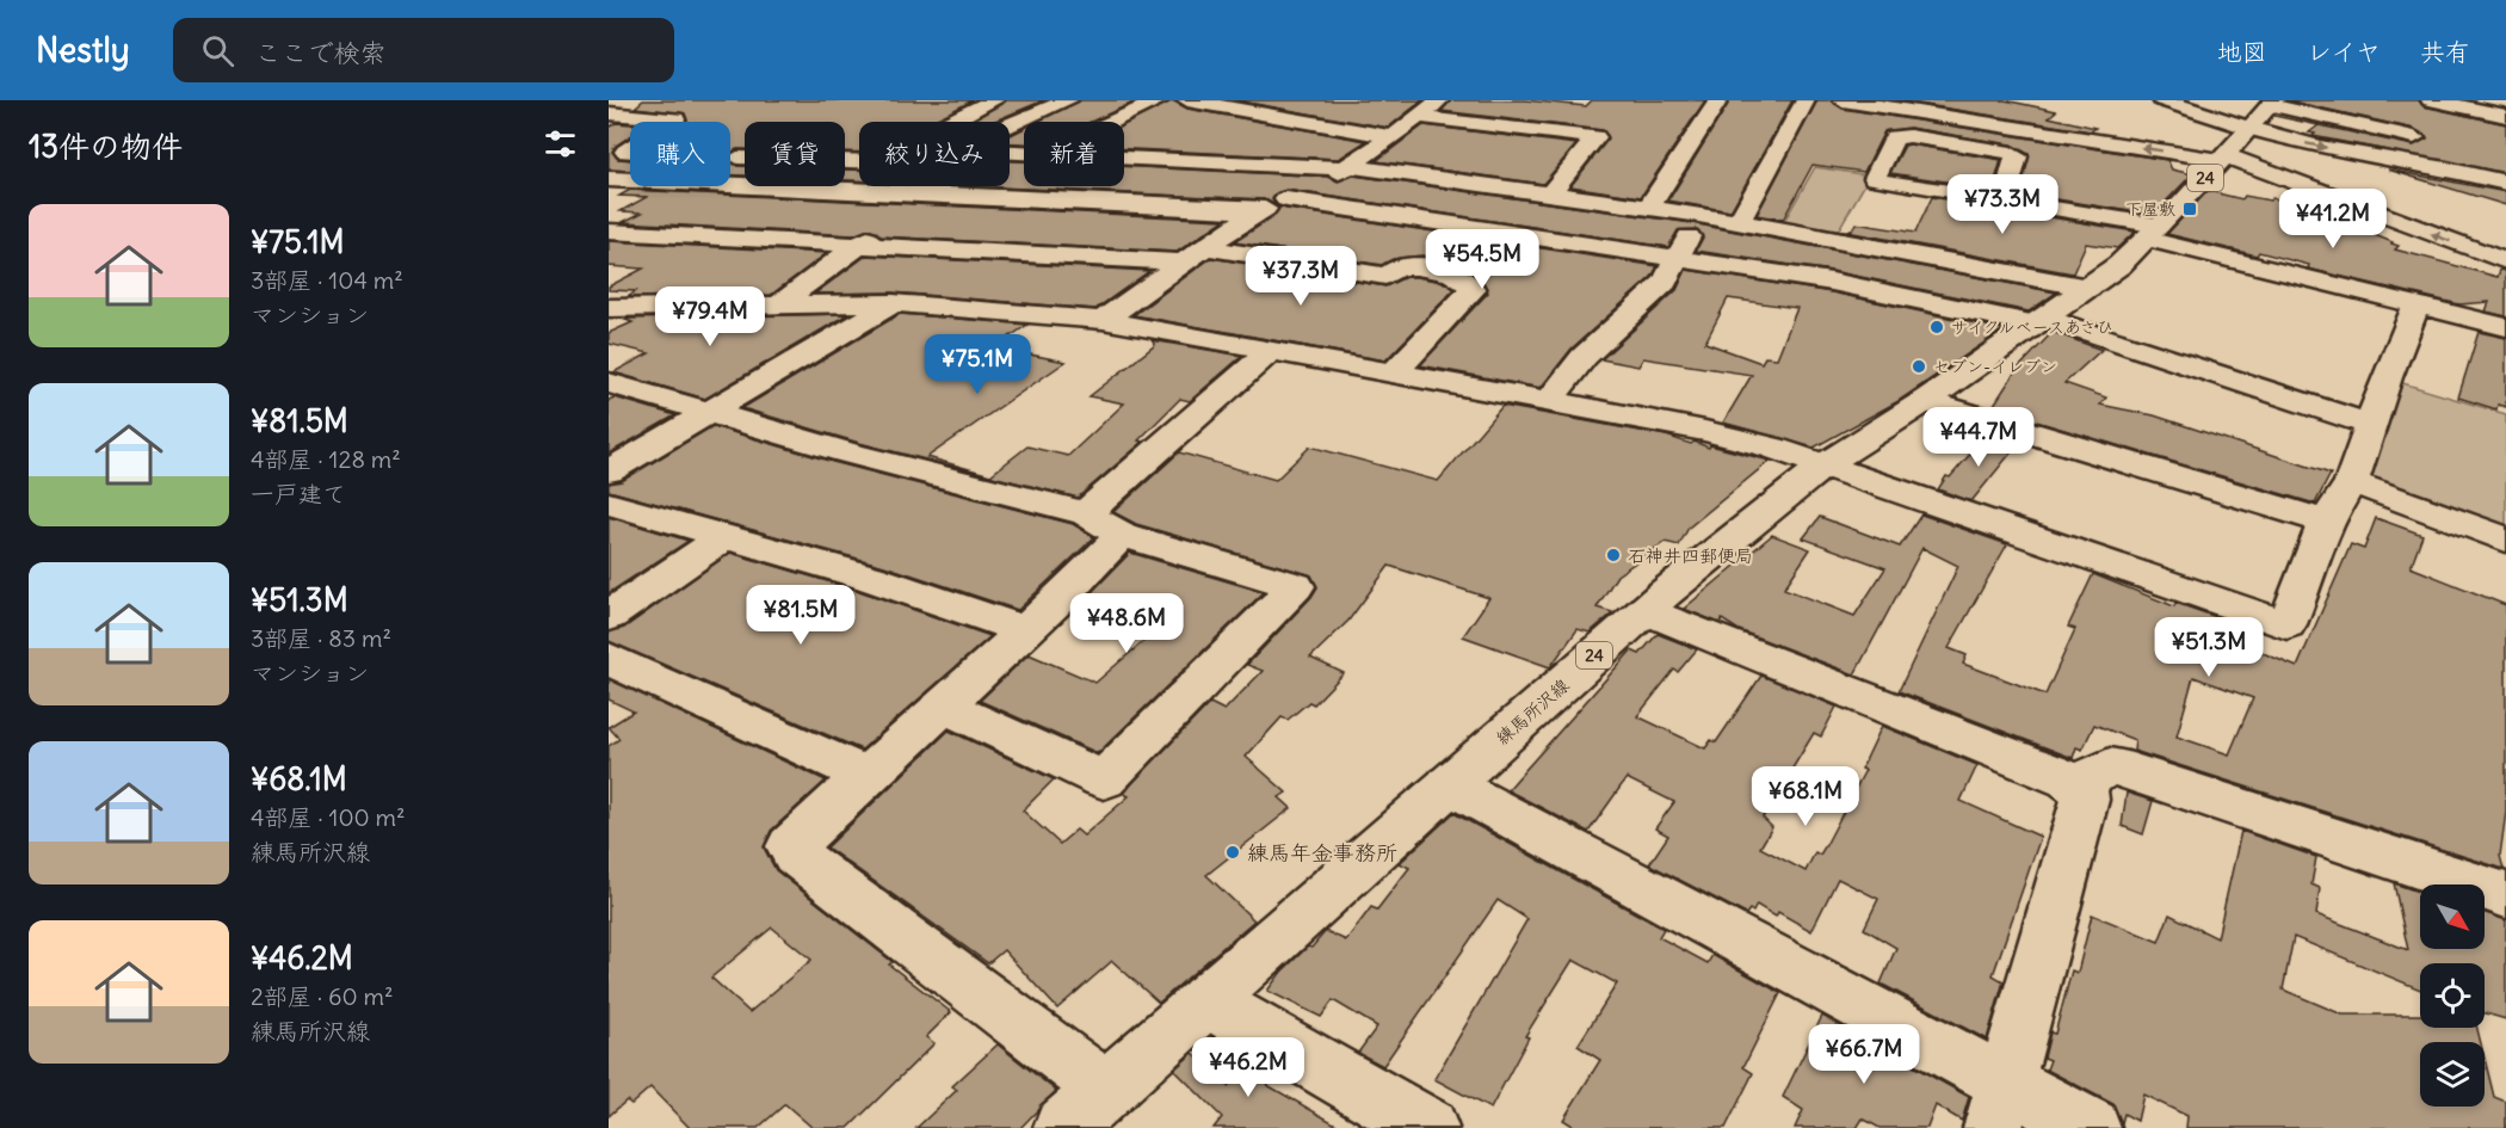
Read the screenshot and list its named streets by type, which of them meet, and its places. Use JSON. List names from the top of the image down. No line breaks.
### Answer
{"streets":{"street":["24","練馬所沢線"]},"crossings":[["24","練馬所沢線"]],"places":{"transit":["下屋敷"],"other":["サイクルベースあさひ","セブン-イレブン","石神井四郵便局","練馬年金事務所"]},"north":"bottom right","page":{"header":"Nestly","search":"ここで検索","nav":["地図","レイヤ","共有"],"heading":"13件の物件","chip":["購入","賃貸","絞り込み","新着"],"price":["¥73.3M","¥41.2M","¥54.5M","¥37.3M","¥79.4M","¥75.1M","¥44.7M","¥81.5M","¥48.6M","¥51.3M","¥68.1M","¥66.7M","¥46.2M"],"list":[{"name":"¥75.1M","note":"3部屋 · 104 m² · マンション"},{"name":"¥81.5M","note":"4部屋 · 128 m² · 一戸建て"},{"name":"¥51.3M","note":"3部屋 · 83 m² · マンション"},{"name":"¥68.1M","note":"4部屋 · 100 m² · 練馬所沢線"},{"name":"¥46.2M","note":"2部屋 · 60 m² · 練馬所沢線"}]}}
